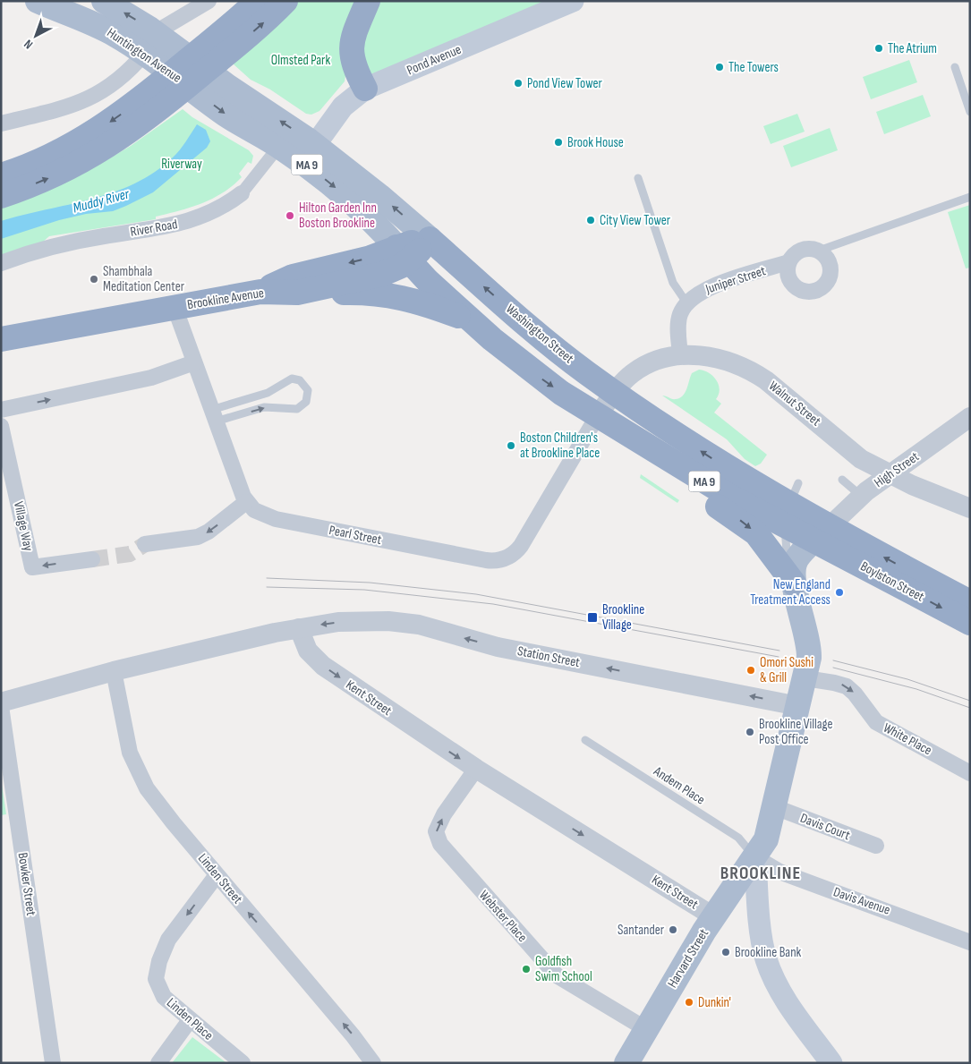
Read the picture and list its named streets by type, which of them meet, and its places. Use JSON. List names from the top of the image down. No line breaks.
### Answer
{"streets":{"highway":["MA 9","Brookline Avenue","Washington Street","Boylston Street"],"main road":["Huntington Avenue","Pond Avenue","Harvard Street"],"street":["River Road","Juniper Street","Walnut Street","High Street","Village Way","Pearl Street","Station Street","Kent Street","White Place","Davis Court","Linden Street","Bowker Street","Davis Avenue","Webster Place","Linden Place"],"lane":["Andem Place"]},"crossings":[["Huntington Avenue","Washington Street"],["Pond Avenue","Washington Street"],["River Road","Washington Street"],["Brookline Avenue","Washington Street"],["Washington Street","Walnut Street"],["Washington Street","High Street"],["Washington Street","Pearl Street"],["Washington Street","Boylston Street"],["Walnut Street","High Street"],["Walnut Street","Pearl Street"],["High Street","Boylston Street"],["Station Street","Kent Street"],["Kent Street","Webster Place"],["Kent Street","Harvard Street"],["Andem Place","Davis Avenue"],["Andem Place","Harvard Street"],["Linden Street","Linden Place"],["Davis Avenue","Harvard Street"],["Webster Place","Harvard Street"]],"one_way":["Station Street","Kent Street","White Place","Linden Street","Webster Place","Linden Place"],"districts":["BROOKLINE"],"water":["Muddy River"],"parks":["Olmsted Park","Riverway"],"places":{"other":["The Atrium","The Towers","Pond View Tower","Brook House","Hilton Garden Inn Boston Brookline","City View Tower","Shambhala Meditation Center","Boston Children's at Brookline Place","New England Treatment Access","Omori Sushi & Grill","Brookline Village Post Office","Santander","Brookline Bank","Goldfish Swim School","Dunkin'"],"transit":["Brookline Village"]},"north":"bottom left"}
